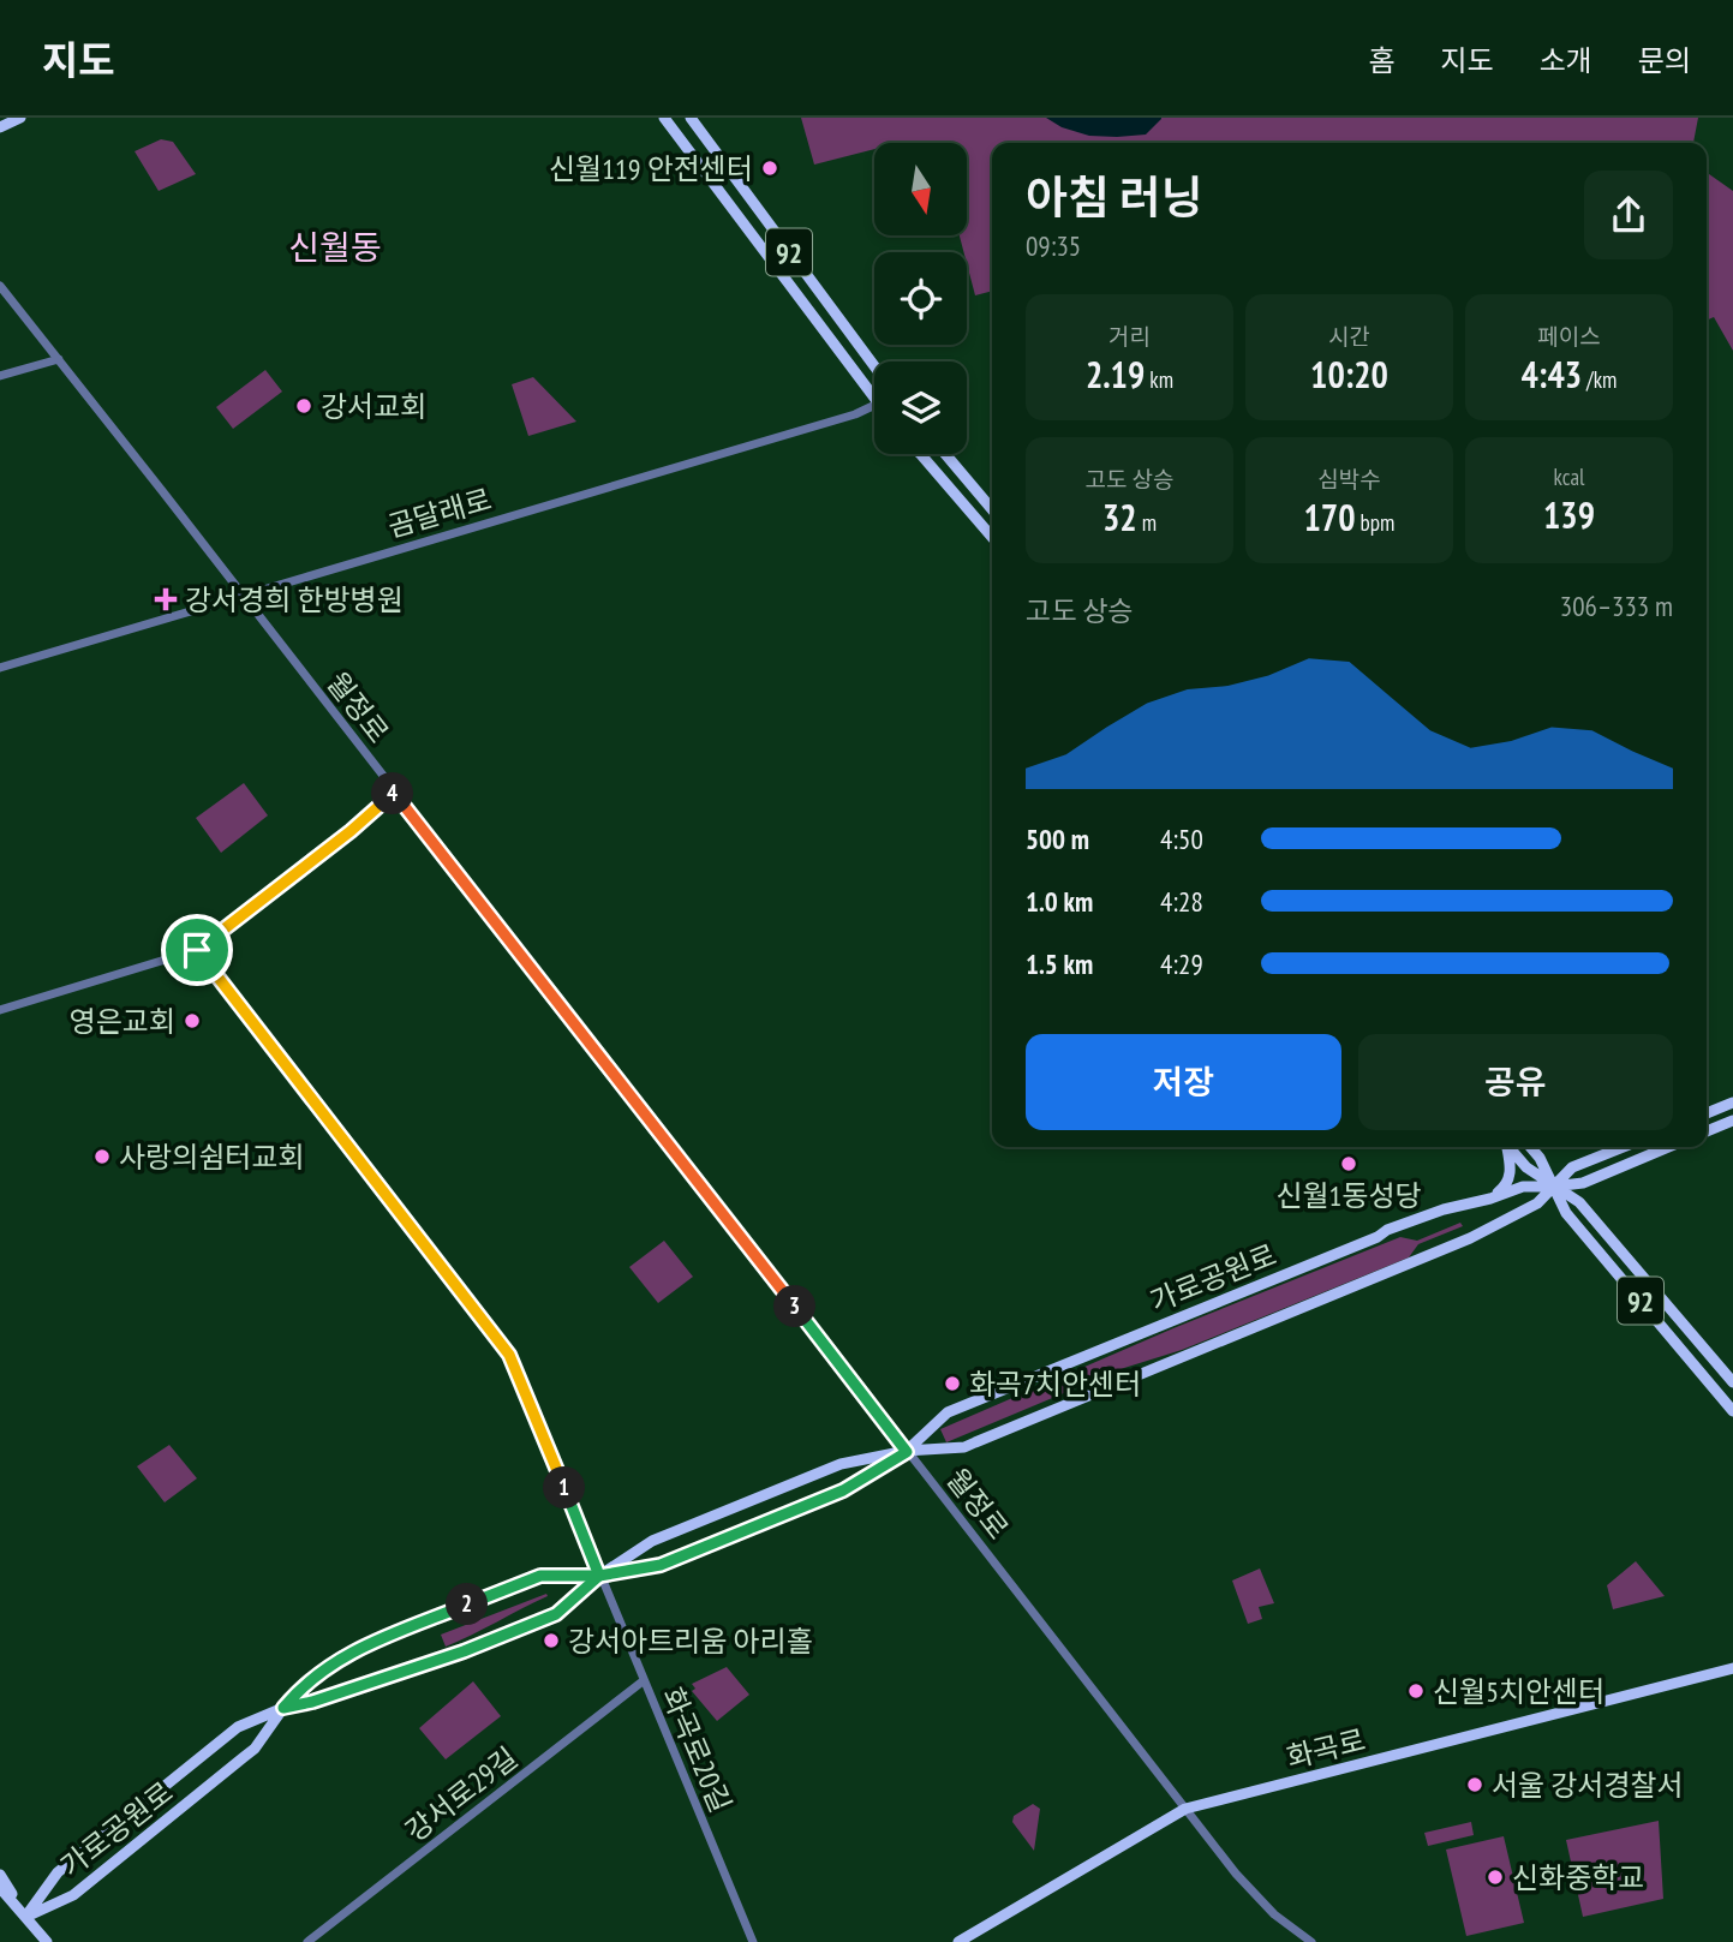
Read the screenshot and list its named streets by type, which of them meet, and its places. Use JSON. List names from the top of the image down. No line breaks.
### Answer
{"streets":{"main road":["92","가로공원로","화곡로"],"street":["곰달래로","월정로","화곡로20길","강서로29길"]},"crossings":[["92","가로공원로"],["곰달래로","월정로"],["월정로","가로공원로"],["월정로","화곡로"],["가로공원로","화곡로20길"],["화곡로20길","강서로29길"]],"districts":["신월동"],"places":{"other":["신월119 안전센터","강서교회","영은교회","사랑의쉼터교회","신월1동성당","화곡7치안센터","강서아트리움 아리홀","신월5치안센터","서울 강서경찰서","신화중학교"],"health":["강서경희 한방병원"]},"north":"bottom","page":{"header":"지도","nav":["홈","지도","소개","문의"],"heading":["아침 러닝","09:35"],"stats":[["거리","2.19 km"],["시간","10:20"],["페이스","4:43 /km"],["고도 상승","32 m"],["심박수","170 bpm"],["kcal","139"]],"chart":["고도 상승","306–333 m"],"pins":["4","3","1","2"],"list":[{"name":"500 m","note":"4:50"},{"name":"1.0 km","note":"4:28"},{"name":"1.5 km","note":"4:29"}],"buttons":["저장","공유"]}}
